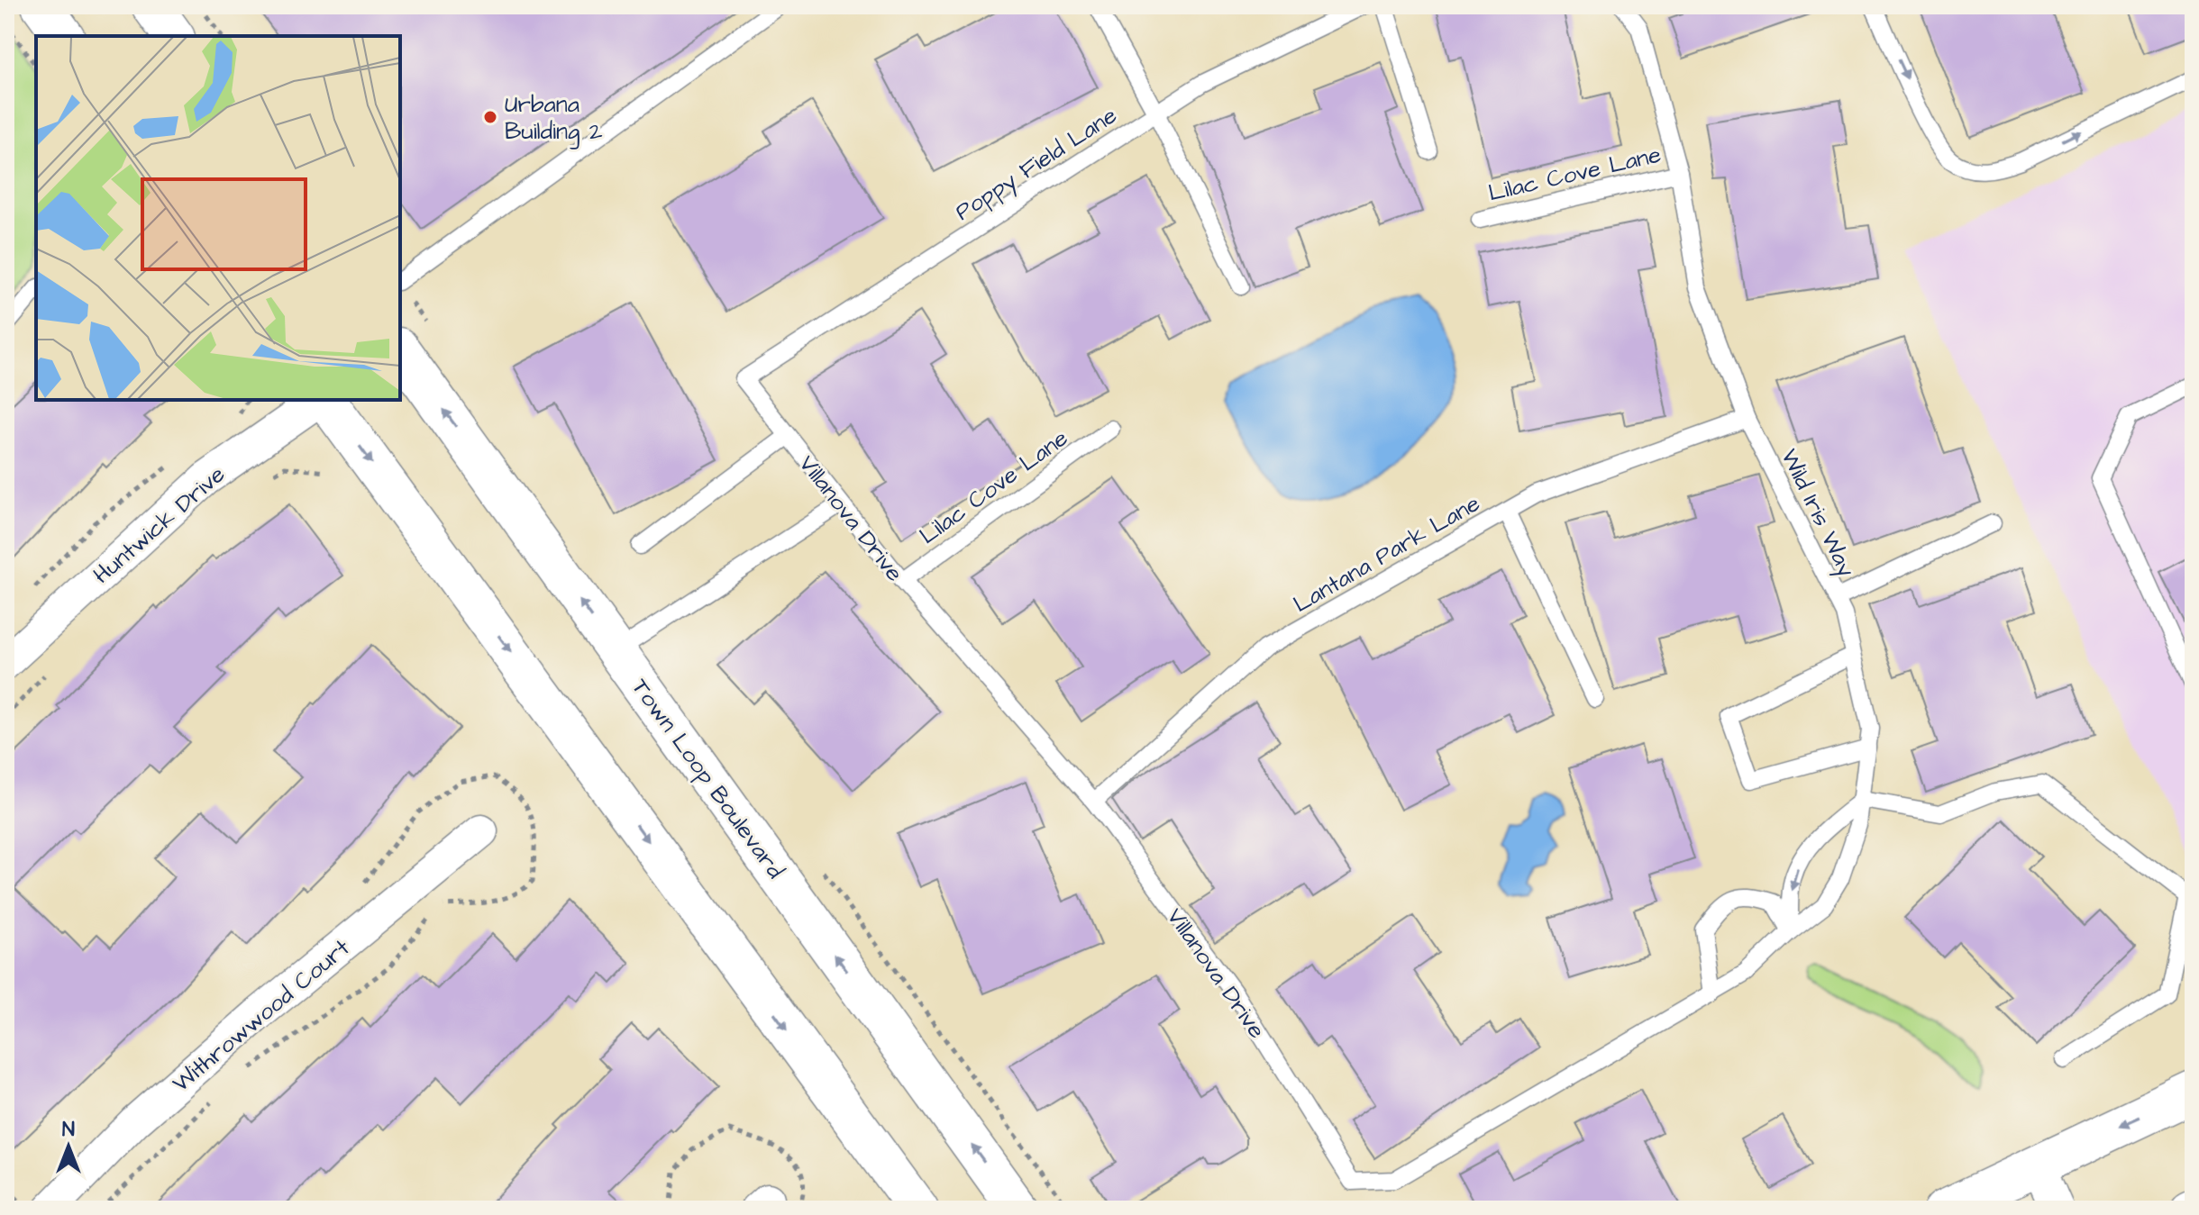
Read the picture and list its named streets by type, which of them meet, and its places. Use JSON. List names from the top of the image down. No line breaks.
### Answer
{"streets":{"street":["Huntwick Drive","Town Loop Boulevard","Withrowwood Court"],"lane":["Poppy Field Lane","Lilac Cove Lane","Wild Iris Way","Villanova Drive","Lantana Park Lane"]},"crossings":[["Poppy Field Lane","Villanova Drive"],["Lilac Cove Lane","Wild Iris Way"],["Lilac Cove Lane","Villanova Drive"],["Wild Iris Way","Villanova Drive"],["Wild Iris Way","Lantana Park Lane"],["Villanova Drive","Lantana Park Lane"]],"places":["Urbana Building 2"],"north":"top"}
